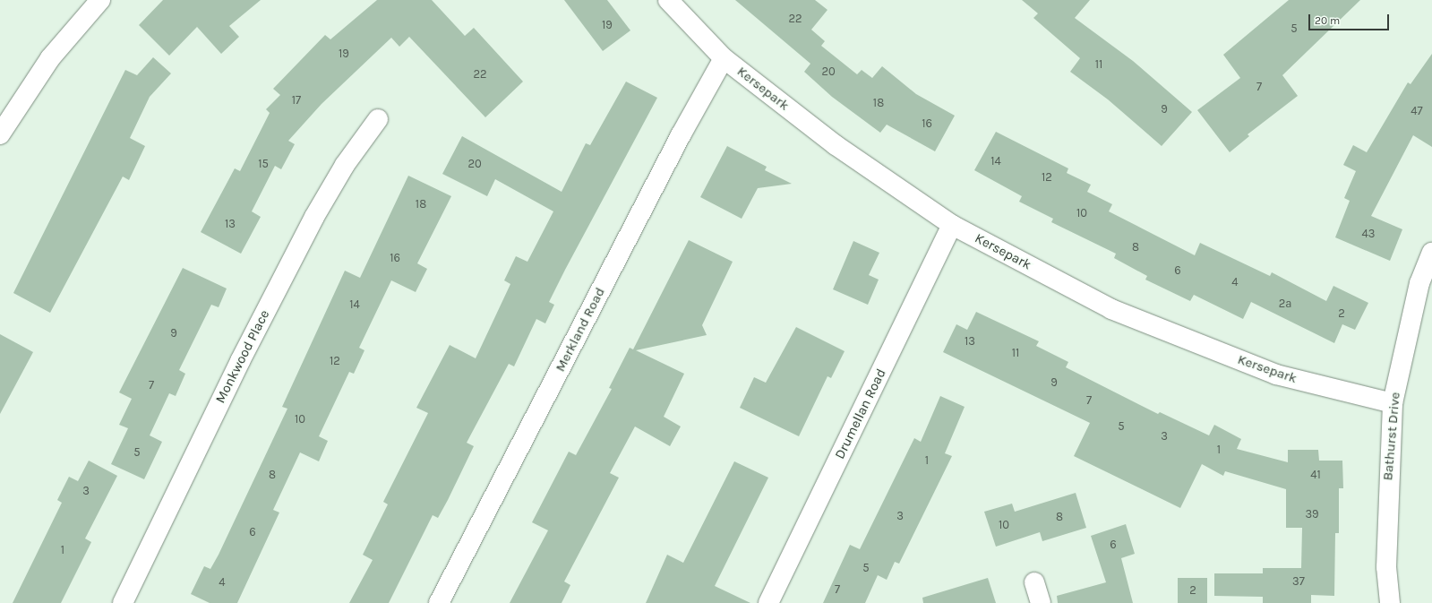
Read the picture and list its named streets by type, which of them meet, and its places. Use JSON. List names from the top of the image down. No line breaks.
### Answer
{"streets":{"street":["Kersepark","Merkland Road","Monkwood Place","Drumellan Road","Bathurst Drive"]},"crossings":[["Kersepark","Merkland Road"],["Kersepark","Drumellan Road"],["Kersepark","Bathurst Drive"]],"house_numbers":["22","19","5","19","11","20","22","7","17","18","9","47","16","14","15","20","12","18","10","13","43","8","16","6","4","2a","14","2","9","13","11","12","9","7","7","10","5","3","1","5","1","8","41","3","39","3","8","10","6","6","1","5","37","4","7","2"],"scale_bar":"20 m"}
